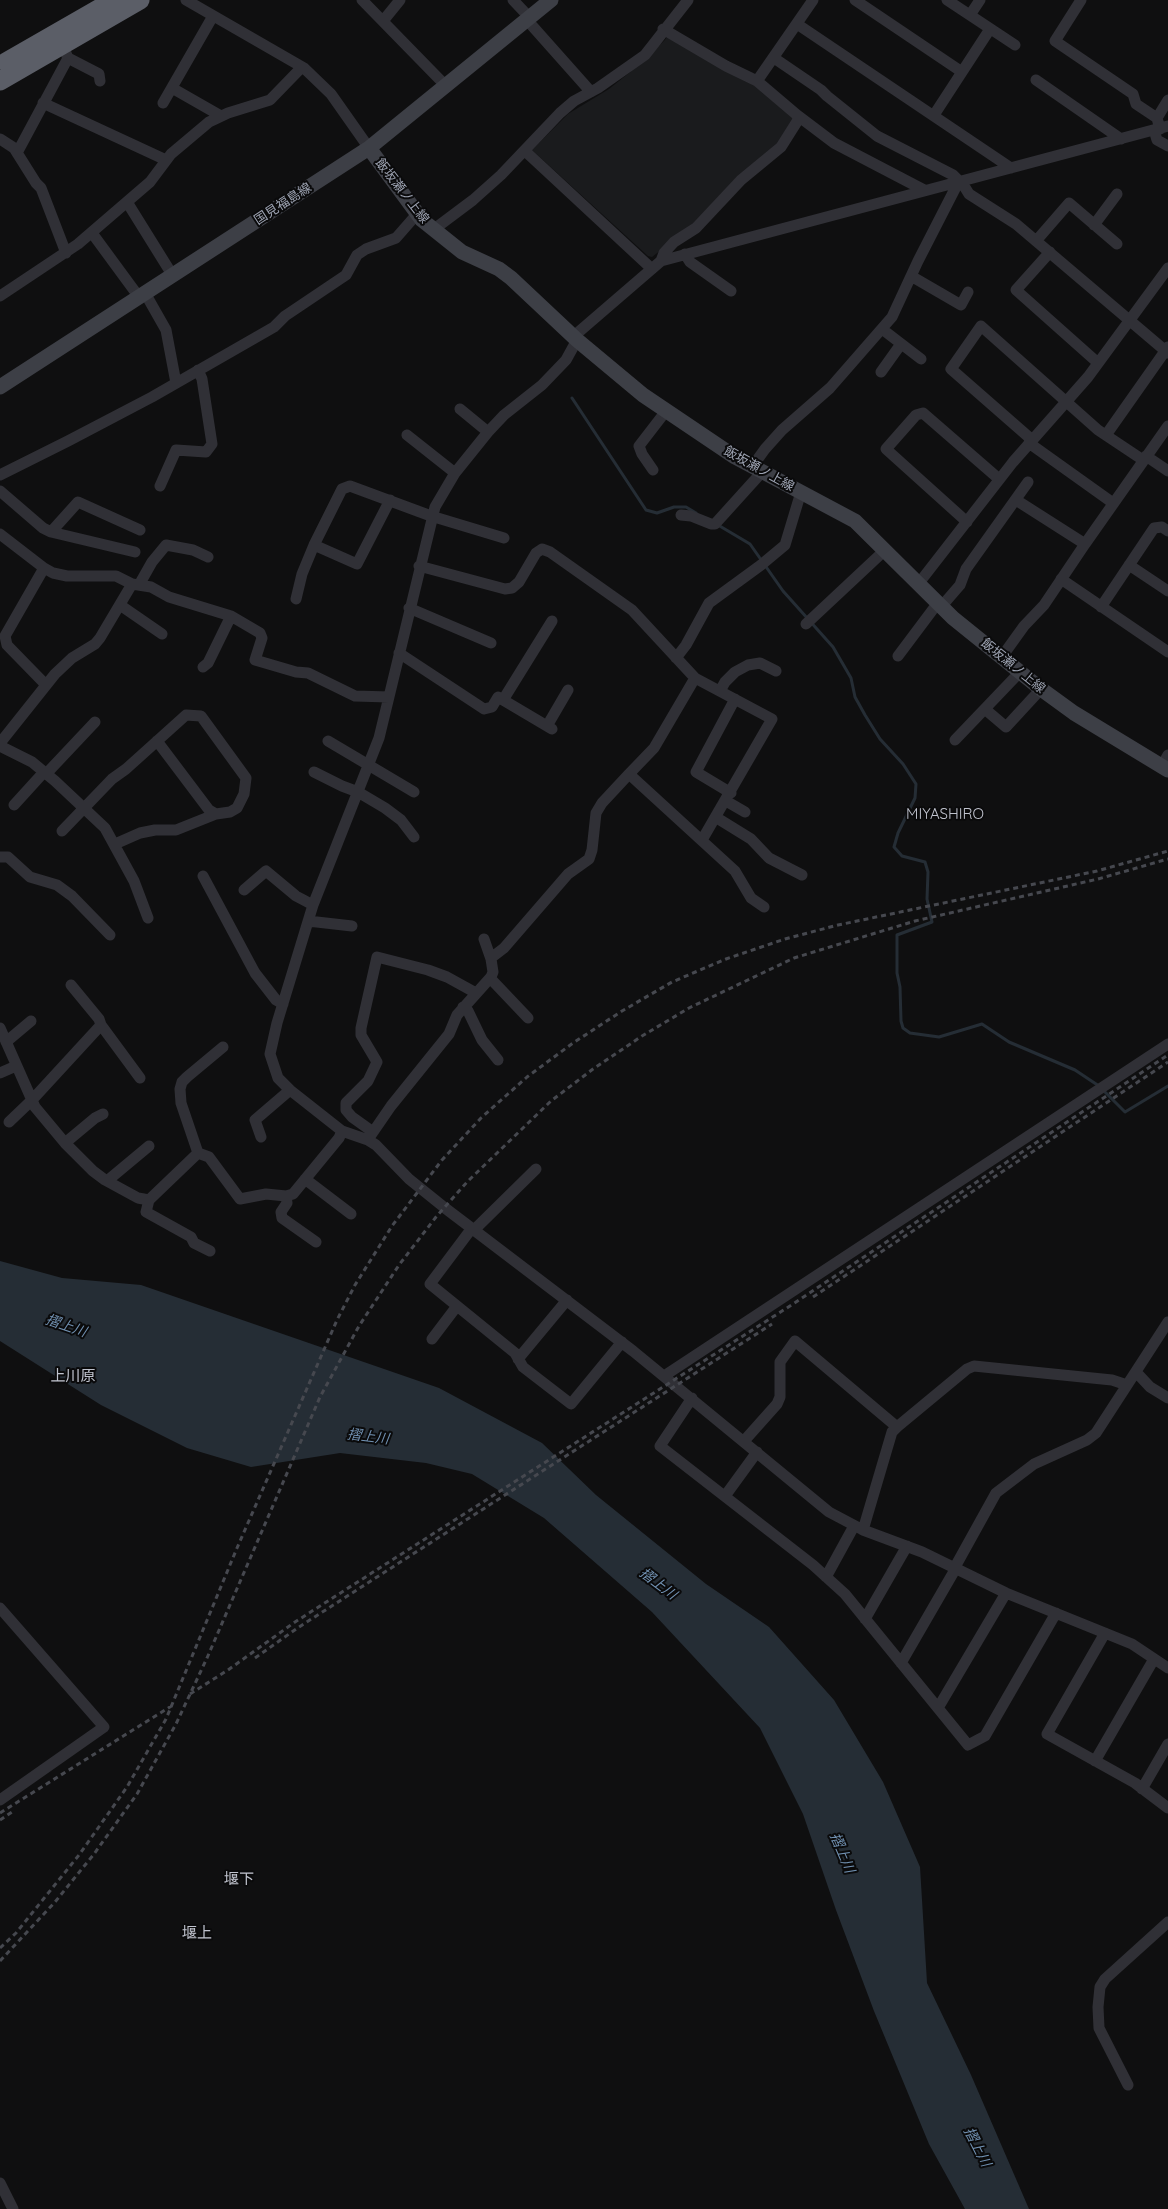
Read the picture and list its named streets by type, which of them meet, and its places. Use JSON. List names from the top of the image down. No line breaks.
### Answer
{"streets":{"main road":["飯坂瀬ノ上線","国見福島線"]},"crossings":[["飯坂瀬ノ上線","国見福島線"]],"districts":["MIYASHIRO","上川原","堰下","堰上"],"water":["摺上川"]}
